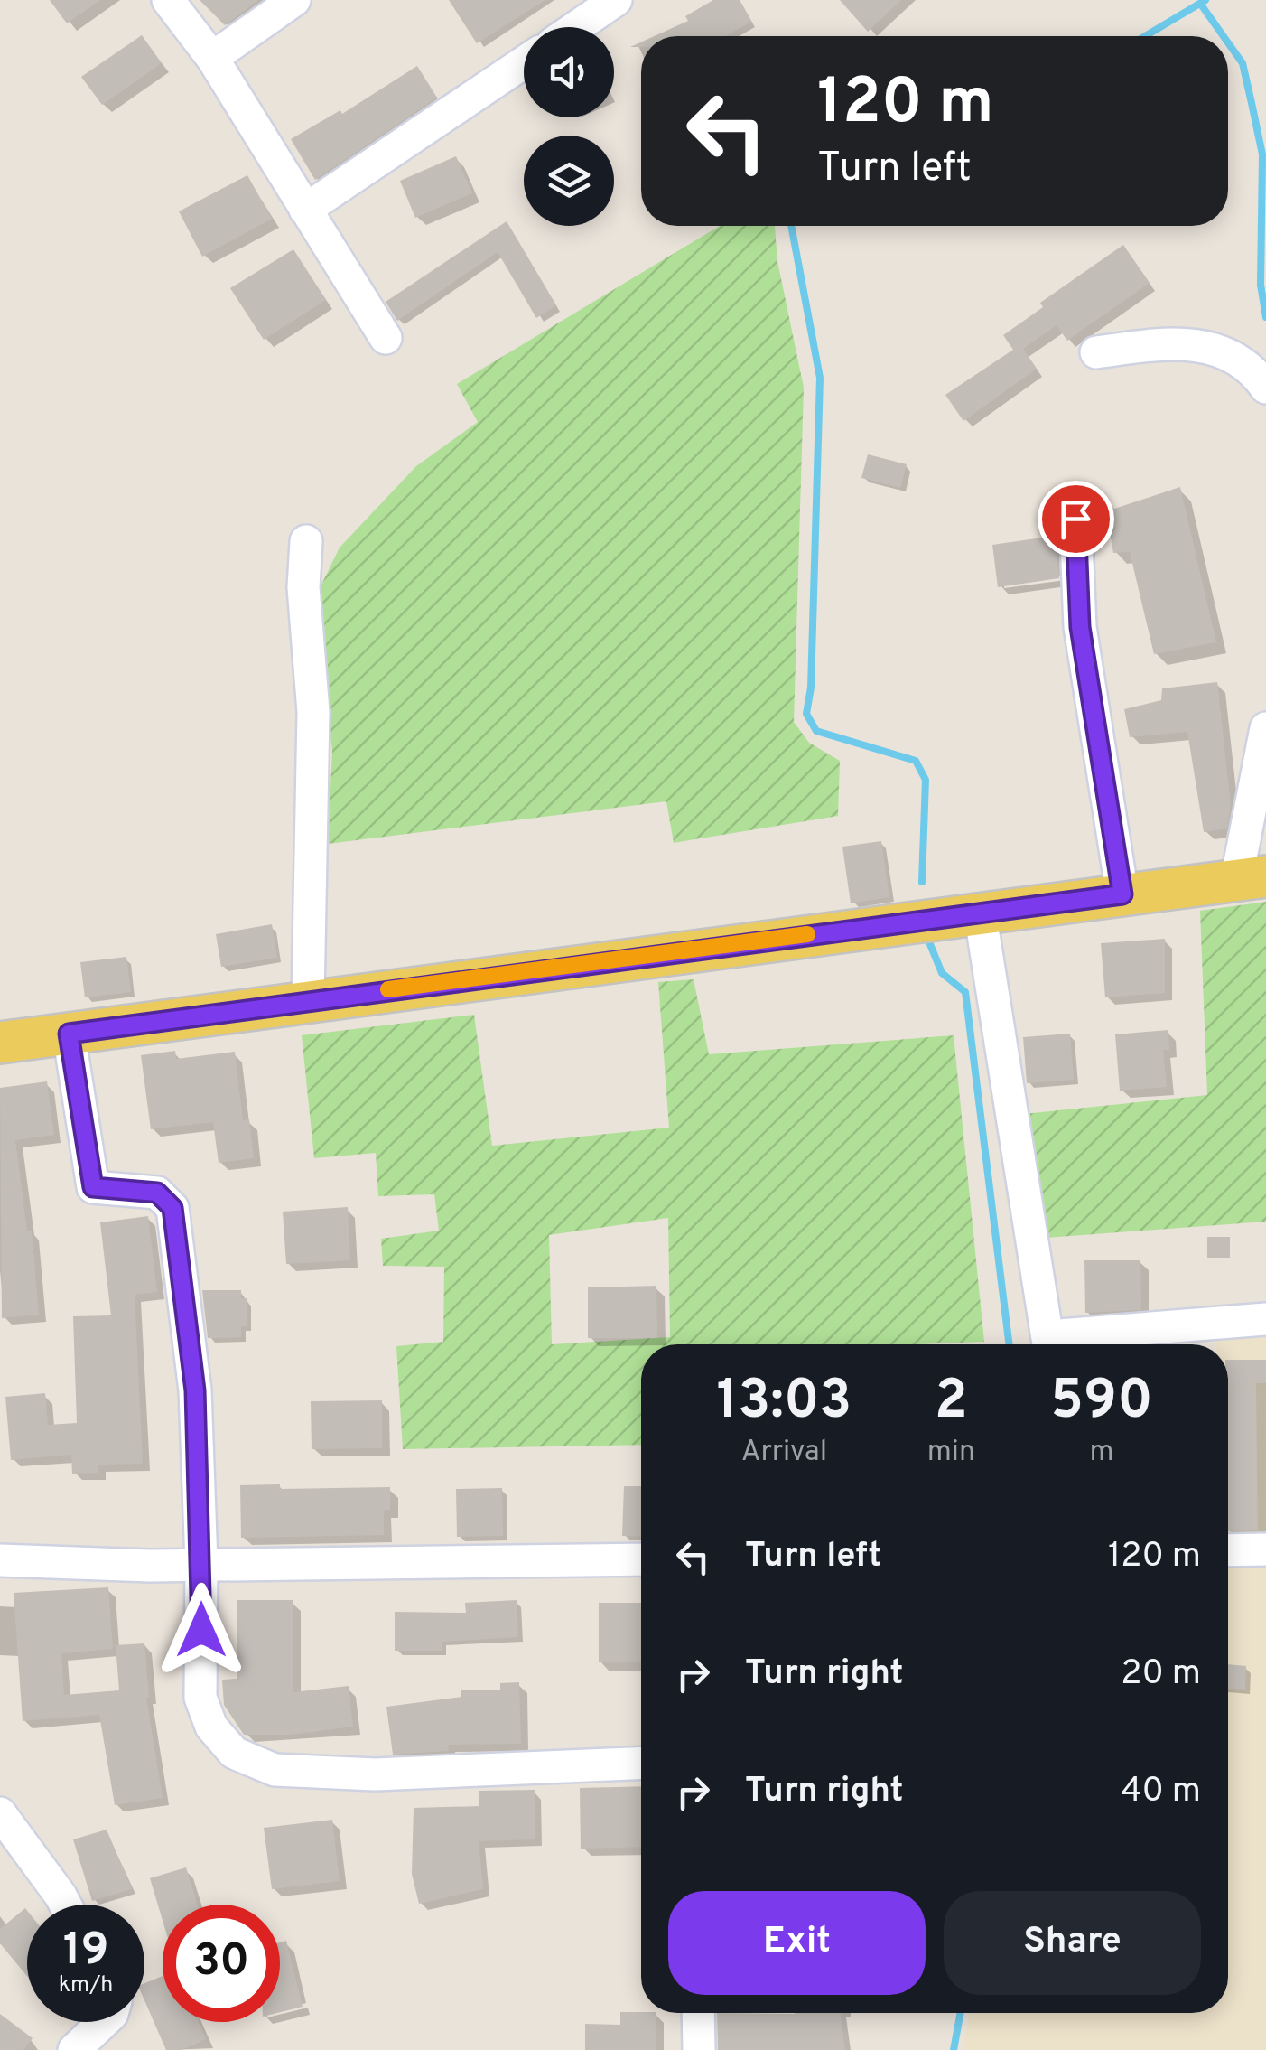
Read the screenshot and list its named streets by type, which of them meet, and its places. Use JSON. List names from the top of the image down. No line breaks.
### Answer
{"page":{"turn":["120 m","Turn left"],"eta":["13:03","Arrival","2","min","590","m"],"list":[{"name":"Turn left","value":"120 m"},{"name":"Turn right","value":"20 m"},{"name":"Turn right","value":"40 m"}],"buttons":["Exit","Share"],"speed":"19 km/h","limit":"30"}}
